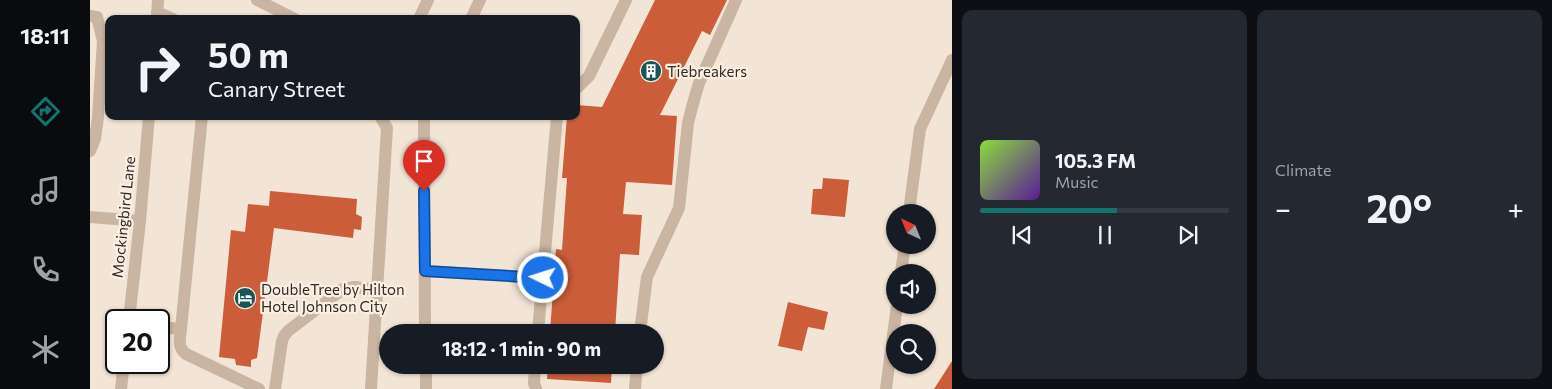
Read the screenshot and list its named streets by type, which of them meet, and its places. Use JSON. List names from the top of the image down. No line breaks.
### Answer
{"streets":{"street":["Mockingbird Lane"]},"places":{"building":["Tiebreakers"],"hotel":["DoubleTree by Hilton Hotel Johnson City"]},"north":"top left","page":{"tabs":"18:11","tile":"Climate","turn":["50 m","Canary Street"],"song":["105.3 FM","Music"],"heat":["−","20°","+"],"limit":"20","trip":"18:12 · 1 min · 90 m"}}
